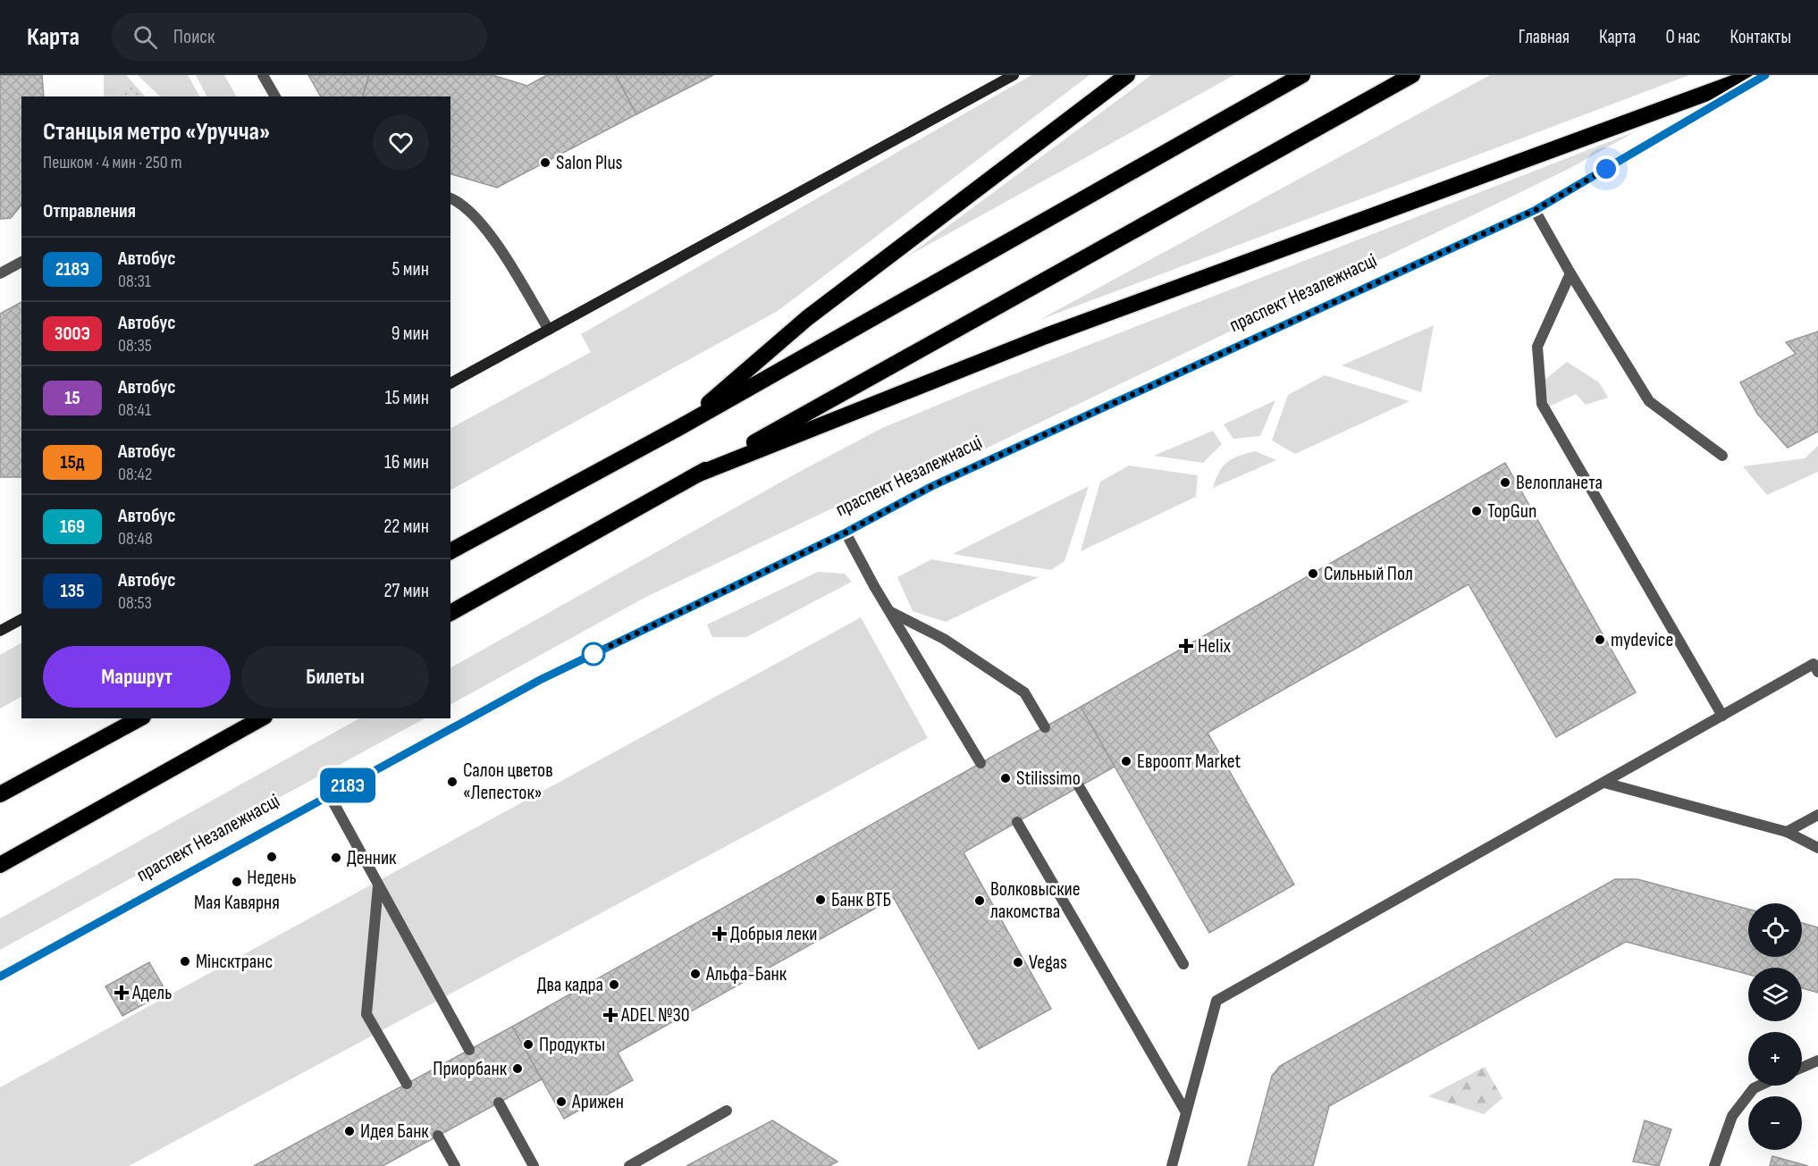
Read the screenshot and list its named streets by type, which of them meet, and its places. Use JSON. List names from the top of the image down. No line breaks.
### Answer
{"streets":{"main road":["праспект Незалежнасці"]},"places":{"other":["Salon Plus","Велопланета","TopGun","Сильный Пол","mydevice","Евроопт Market","Stilissimo","Салон цветов «Лепесток»","Недень","Денник","Мая Кавярня","Банк ВТБ","Волковыские лакомства","Мінсктранс","Vegas","Альфа-Банк","Два кадра","Продукты","Приорбанк","Арижен","Идея Банк"],"health":["Helix","Добрыя леки","Адель","ADEL №30"]},"lines":["bus line 218Э"],"page":{"header":"Карта","search":"Поиск","nav":["Главная","Карта","О нас","Контакты"],"on_map":"218Э","heading":[["Станцыя метро «Уручча»","Пешком · 4 мин · 250 m"],"Отправления"],"list":[{"mark":"218Э","name":"Автобус","note":"08:31","value":"5 мин"},{"mark":"300Э","name":"Автобус","note":"08:35","value":"9 мин"},{"mark":"15","name":"Автобус","note":"08:41","value":"15 мин"},{"mark":"15д","name":"Автобус","note":"08:42","value":"16 мин"},{"mark":"169","name":"Автобус","note":"08:48","value":"22 мин"},{"mark":"135","name":"Автобус","note":"08:53","value":"27 мин"}],"buttons":["Маршрут","Билеты"],"map_buttons":["+","−"]}}
